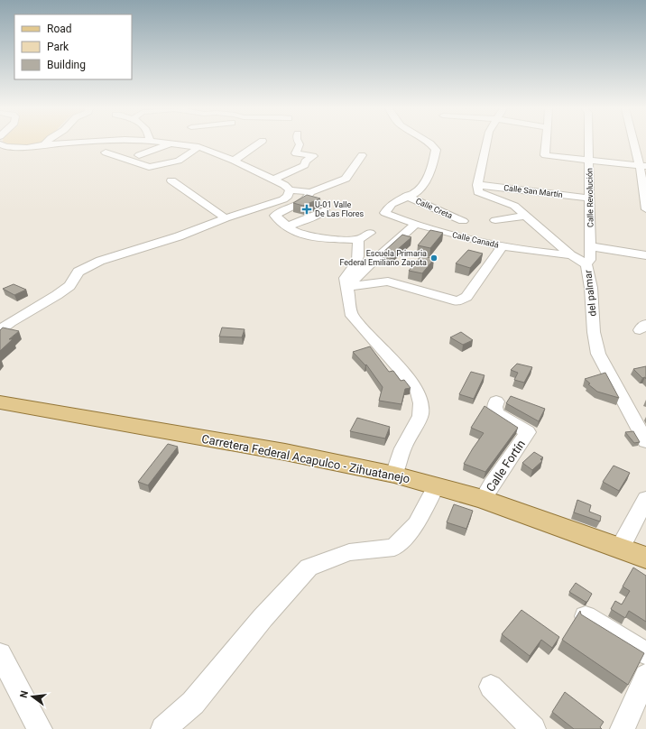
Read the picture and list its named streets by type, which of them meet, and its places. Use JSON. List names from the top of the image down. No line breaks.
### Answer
{"streets":{"main road":["Carretera Federal Acapulco - Zihuatanejo"],"street":["Calle San Martín","Calle Revolución","Calle Creta","Calle Canadá","del palmar","Calle Fortín"]},"crossings":[["Calle San Martín","Calle Revolución"],["Calle San Martín","del palmar"],["Calle Revolución","del palmar"],["Calle Creta","Calle Canadá"],["Calle Canadá","del palmar"],["Carretera Federal Acapulco - Zihuatanejo","Calle Fortín"]],"places":{"health":["U-01 Valle De Las Flores"],"other":["Escuela Primaria Federal Emiliano Zapata"]},"legend":["Road","Park","Building"],"north":"left"}
